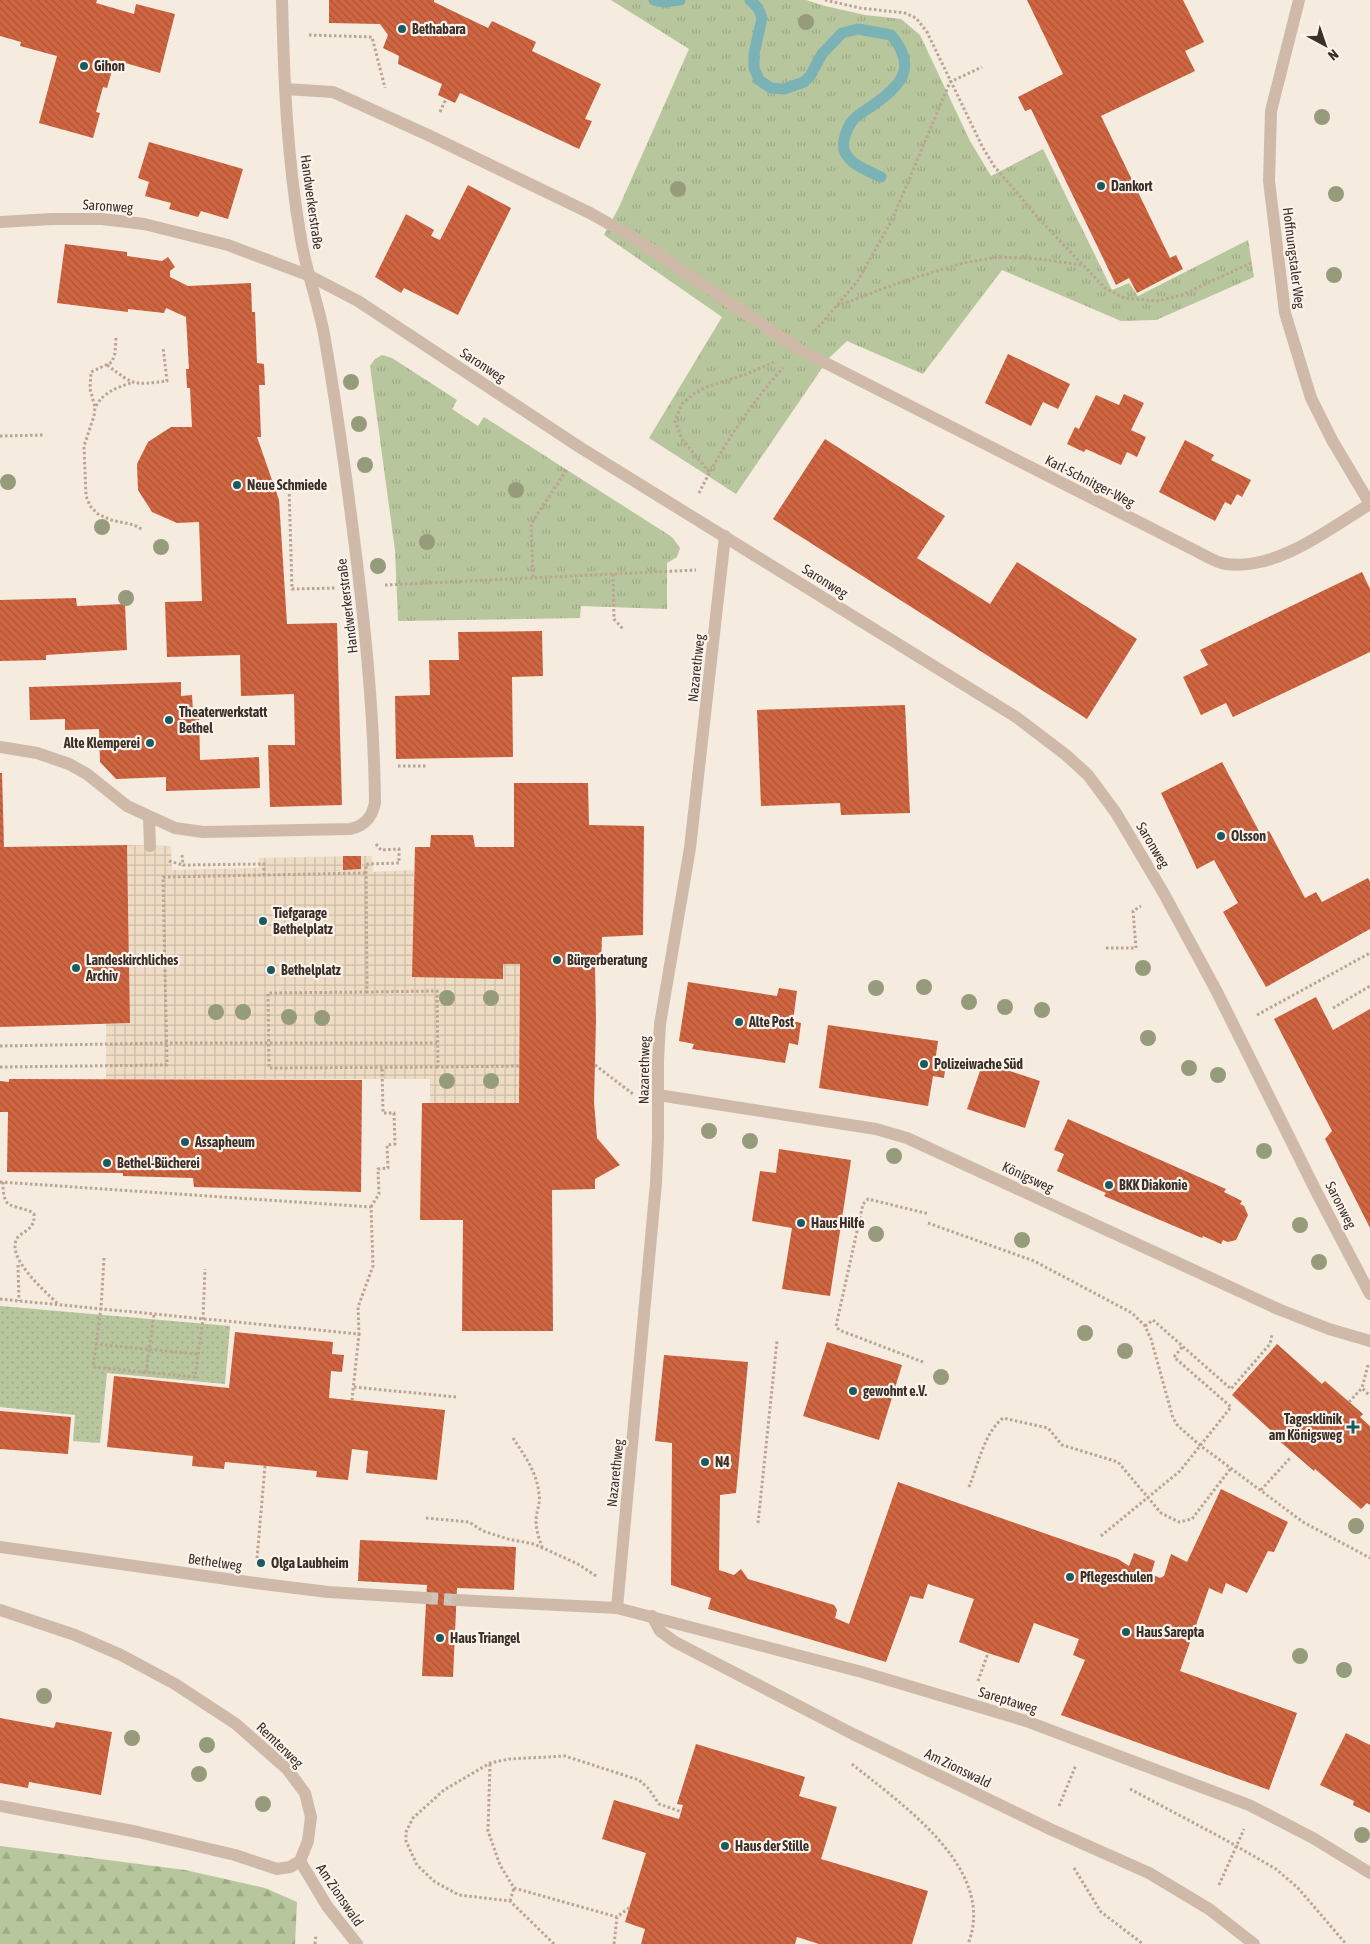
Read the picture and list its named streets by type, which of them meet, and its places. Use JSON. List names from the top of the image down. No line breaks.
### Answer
{"streets":{"street":["Handwerkerstraße","Saronweg","Hoffnungstaler Weg","Karl-Schnitger-Weg","Nazarethweg","Königsweg","Bethelweg","Sareptaweg","Remterweg","Am Zionswald"]},"crossings":[["Handwerkerstraße","Saronweg"],["Handwerkerstraße","Karl-Schnitger-Weg"],["Saronweg","Nazarethweg"],["Hoffnungstaler Weg","Karl-Schnitger-Weg"],["Nazarethweg","Königsweg"],["Nazarethweg","Sareptaweg"],["Sareptaweg","Am Zionswald"],["Remterweg","Am Zionswald"]],"places":{"other":["Bethabara","Gihon","Dankort","Neue Schmiede","Theaterwerkstatt Bethel","Alte Klemperei","Olsson","Tiefgarage Bethelplatz","Bürgerberatung","Landeskirchliches Archiv","Bethelplatz","Alte Post","Polizeiwache Süd","Assapheum","Bethel-Bücherei","BKK Diakonie","Haus Hilfe","gewohnt e.V.","N4","Olga Laubheim","Pflegeschulen","Haus Sarepta","Haus Triangel","Haus der Stille"],"health":["Tagesklinik am Königsweg"]},"north":"bottom right"}
